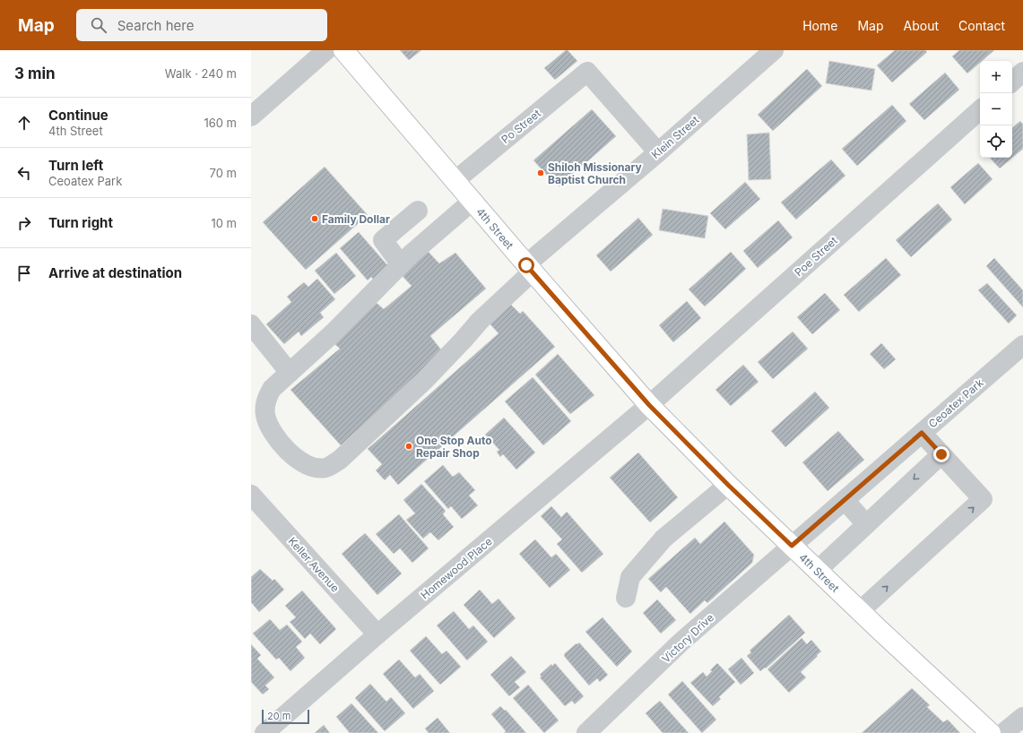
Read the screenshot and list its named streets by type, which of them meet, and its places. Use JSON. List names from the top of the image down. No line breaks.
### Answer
{"streets":{"main road":["4th Street"],"street":["Po Street","Klein Street","Poe Street","Ceoatex Park","Keller Avenue","Homewood Place","Victory Drive"]},"crossings":[["Po Street","Klein Street"],["Po Street","4th Street"],["Klein Street","4th Street"],["4th Street","Poe Street"],["4th Street","Ceoatex Park"],["4th Street","Homewood Place"],["4th Street","Victory Drive"],["Poe Street","Homewood Place"],["Ceoatex Park","Victory Drive"],["Keller Avenue","Homewood Place"]],"places":["Shiloh Missionary Baptist Church","Family Dollar","One Stop Auto Repair Shop"],"scale_bar":"20 m","page":{"header":"Map","search":"Search here","nav":["Home","Map","About","Contact"],"heading":["3 min","Walk · 240 m"],"map_buttons":["+","−"],"list":[["Continue","4th Street","160 m"],["Turn left","Ceoatex Park","70 m"],["Turn right","10 m"],"Arrive at destination"],"scale":"20 m"}}
